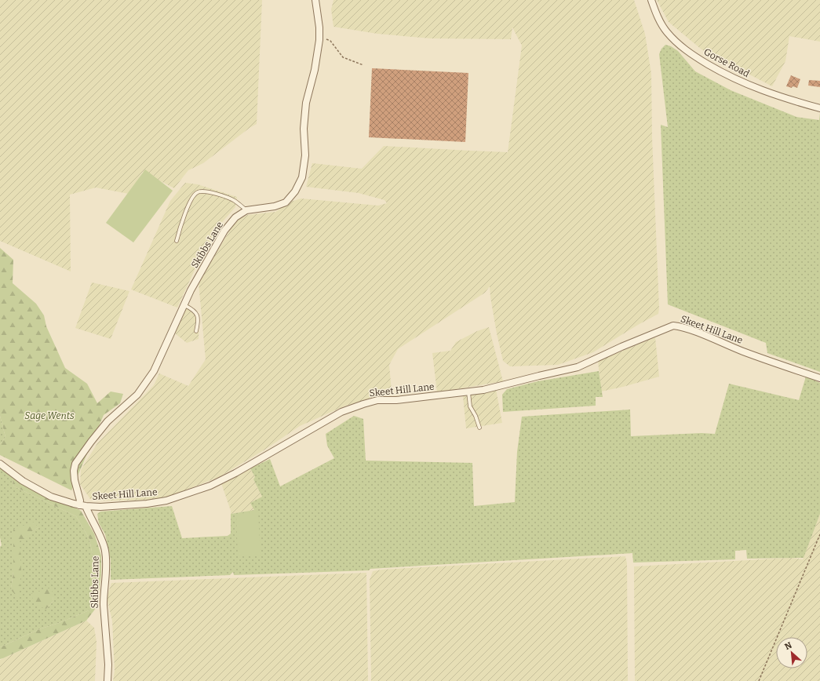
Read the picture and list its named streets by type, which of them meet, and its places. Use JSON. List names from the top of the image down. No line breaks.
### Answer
{"streets":{"street":["Gorse Road","Skibbs Lane","Skeet Hill Lane"]},"crossings":[["Skibbs Lane","Skeet Hill Lane"]],"parks":["Sage Wents"],"north":"top left"}
